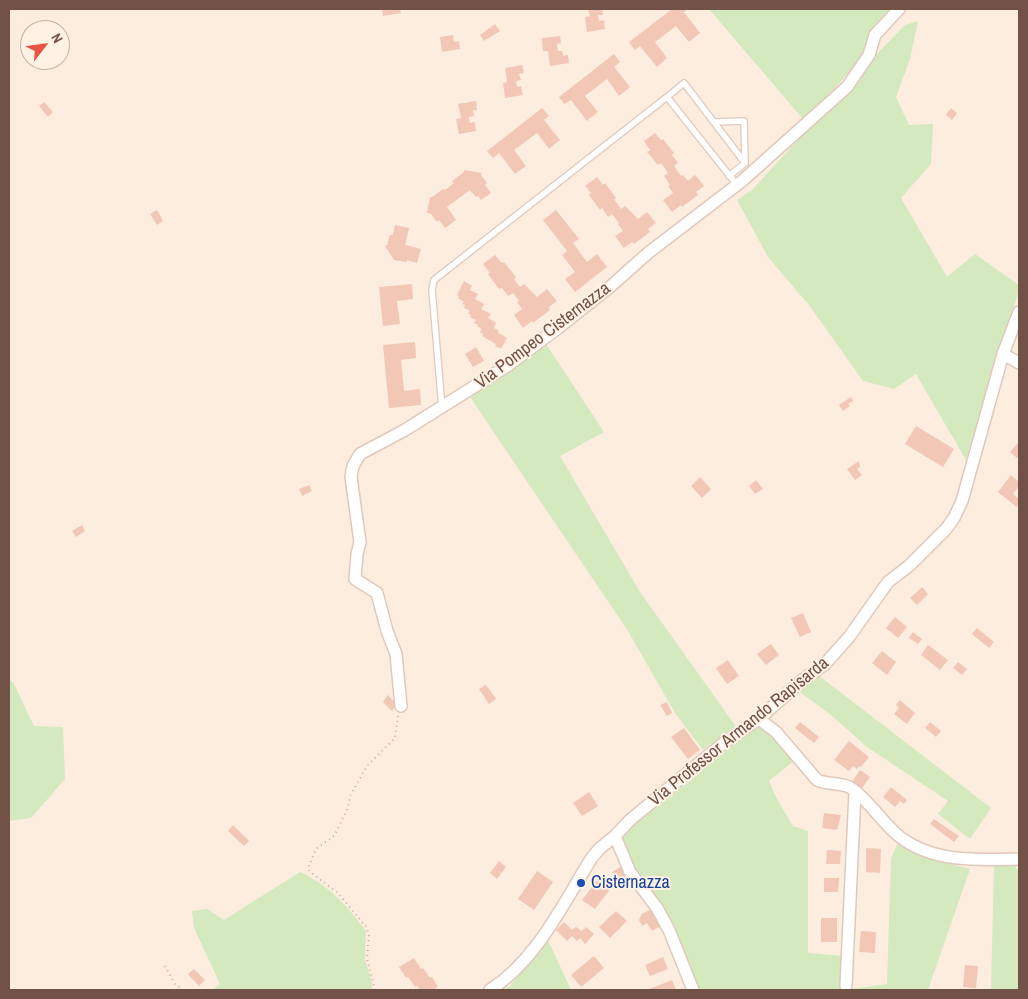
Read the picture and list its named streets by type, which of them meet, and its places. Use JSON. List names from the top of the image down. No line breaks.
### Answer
{"streets":{"street":["Via Pompeo Cisternazza","Via Professor Armando Rapisarda"]},"places":["Cisternazza"],"north":"top right"}
